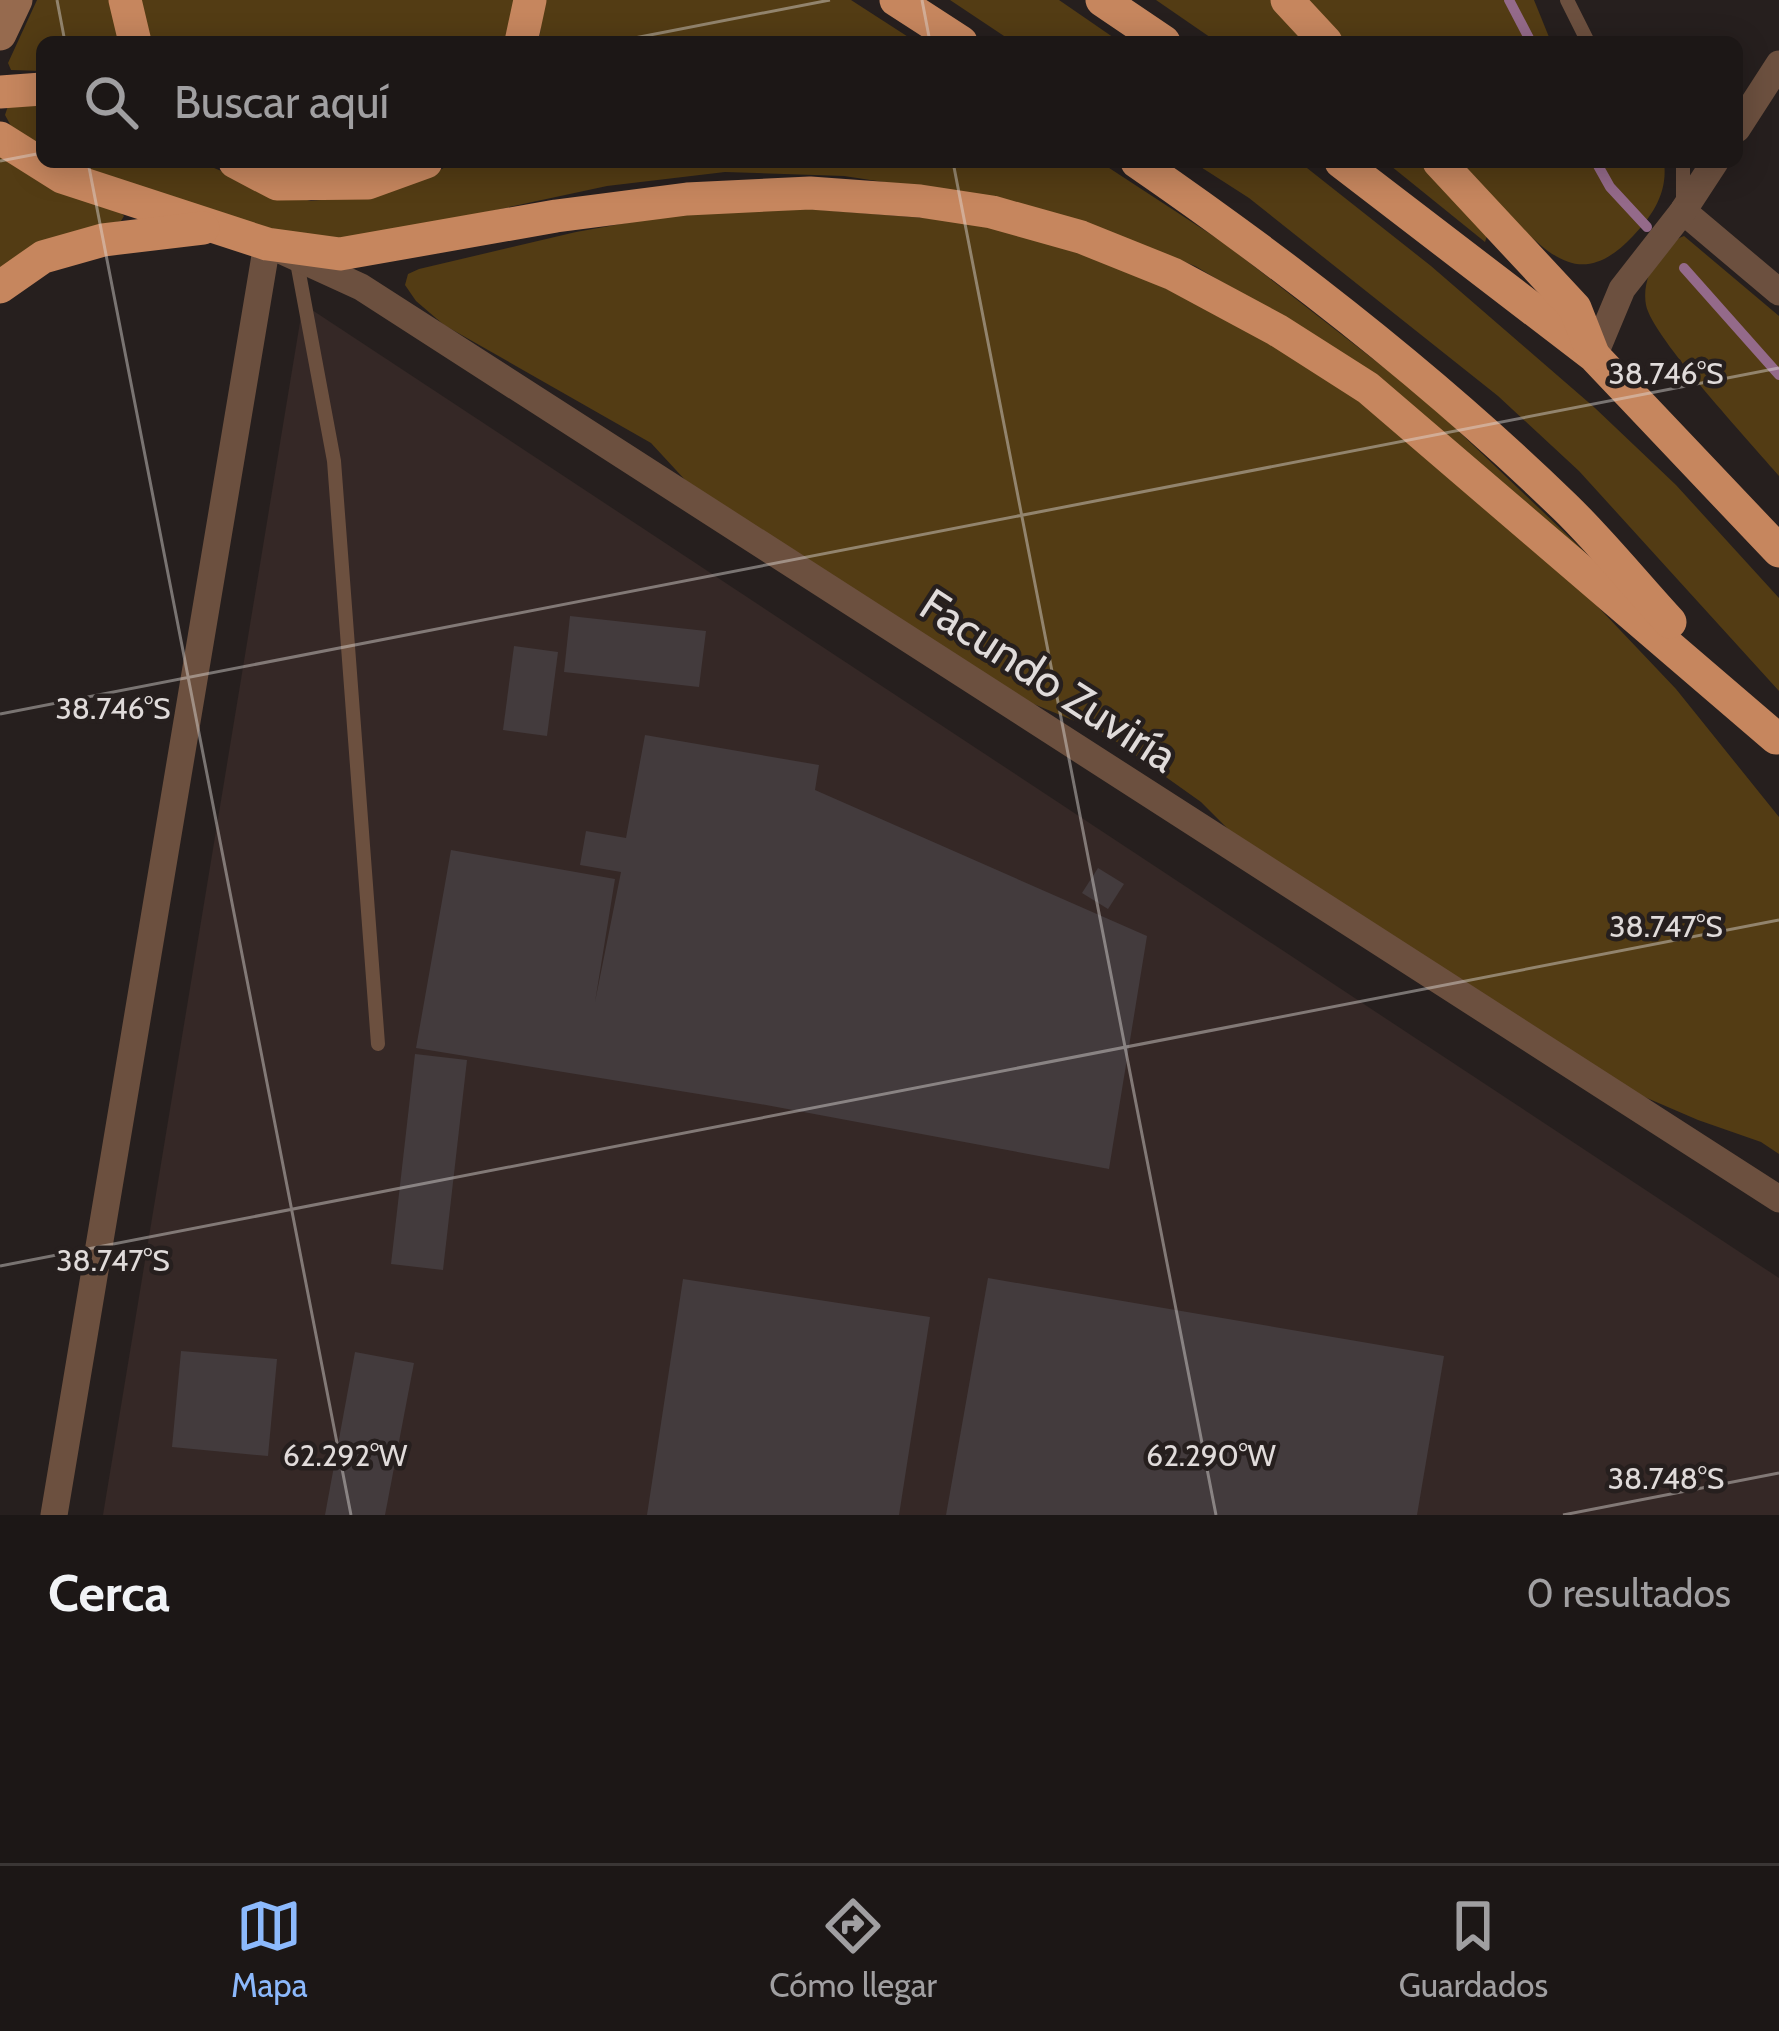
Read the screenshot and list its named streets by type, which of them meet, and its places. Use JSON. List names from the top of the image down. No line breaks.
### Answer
{"streets":{"street":["Facundo Zuviría"]},"page":{"search":"Buscar aquí","heading":["Cerca","0 resultados"],"nav":["Mapa","Cómo llegar","Guardados"]},"coordinates":["38.746°S","38.747°S","62.292°W","62.290°W","38.748°S"]}
